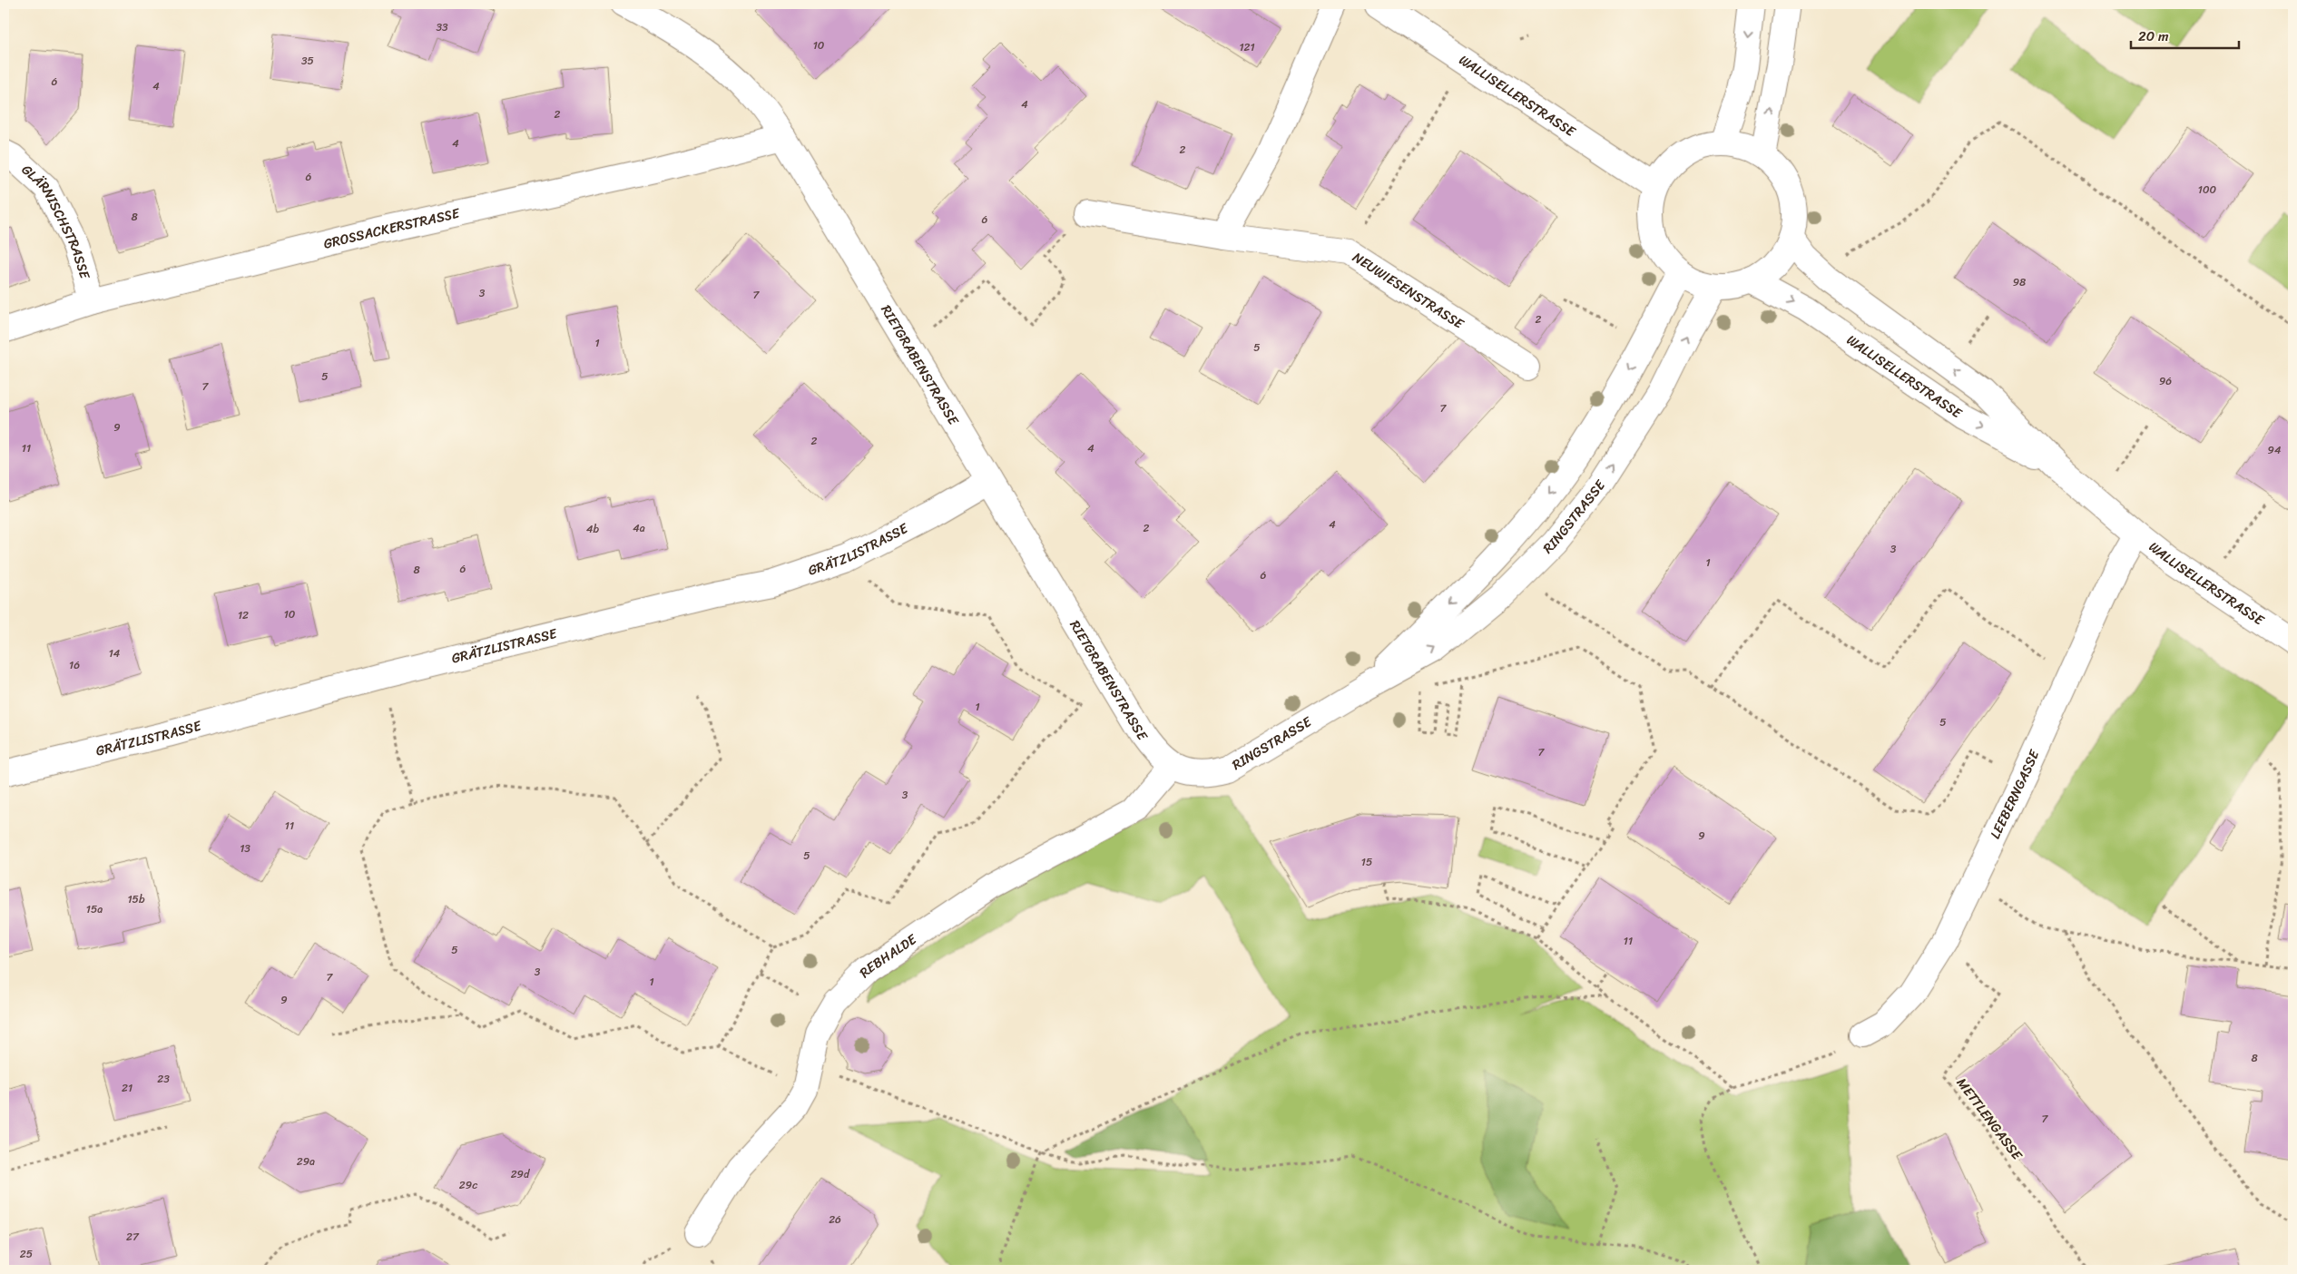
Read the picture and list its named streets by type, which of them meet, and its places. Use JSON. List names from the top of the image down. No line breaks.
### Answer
{"streets":{"street":["WALLISELLERSTRASSE","GLÄRNISCHSTRASSE","GROSSACKERSTRASSE","NEUWIESENSTRASSE","RIETGRABENSTRASSE","RINGSTRASSE","GRÄTZLISTRASSE","LEEBERNGASSE","REBHALDE"],"path":["METTLENGASSE"]},"crossings":[["WALLISELLERSTRASSE","RINGSTRASSE"],["WALLISELLERSTRASSE","LEEBERNGASSE"],["GLÄRNISCHSTRASSE","GROSSACKERSTRASSE"],["GROSSACKERSTRASSE","RIETGRABENSTRASSE"],["RIETGRABENSTRASSE","RINGSTRASSE"],["RIETGRABENSTRASSE","GRÄTZLISTRASSE"],["RIETGRABENSTRASSE","REBHALDE"],["RINGSTRASSE","REBHALDE"],["LEEBERNGASSE","METTLENGASSE"]],"house_numbers":["33","10","121","35","6","4","4","2","4","2","6","100","8","6","98","3","7","2","1","5","5","96","7","7","9","2","11","4","94","4","4a","2","4b","3","1","6","8","6","10","12","14","16","1","5","7","3","11","9","13","5","15","15b","15a","11","5","3","7","1","9","8","23","21","7","29a","29d","29c","26","27","25"],"scale_bar":"20 m"}
